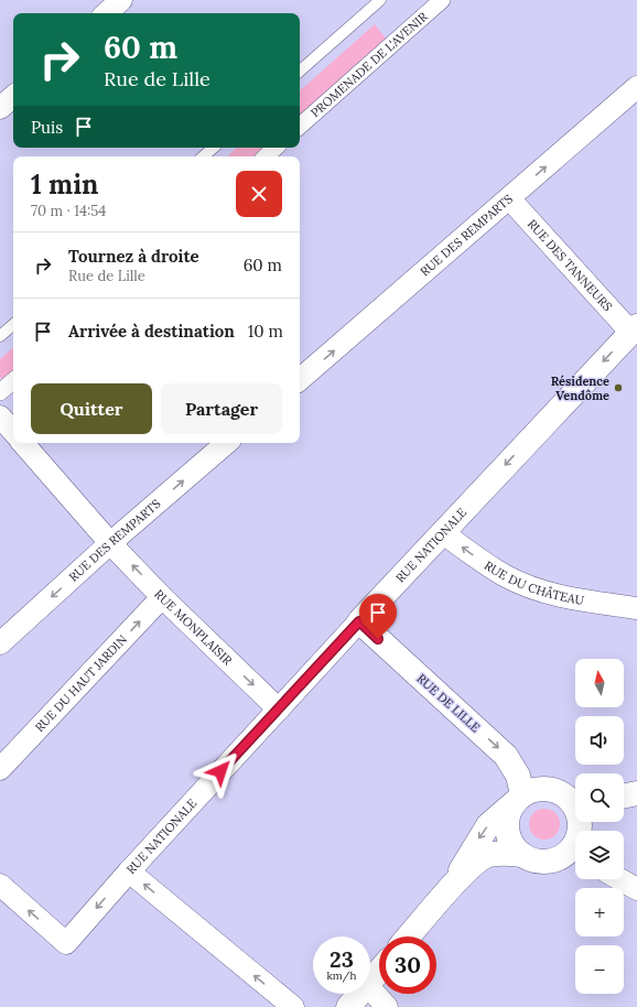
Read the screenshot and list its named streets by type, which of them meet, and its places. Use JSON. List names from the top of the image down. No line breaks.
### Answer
{"streets":{"main road":["RUE NATIONALE","RUE DE LILLE"],"street":["PROMENADE DE L'AVENIR","RUE DES REMPARTS","RUE DES TANNEURS","RUE DU CHÂTEAU","RUE MONPLAISIR","RUE DU HAUT JARDIN"]},"crossings":[["RUE DES REMPARTS","RUE DES TANNEURS"],["RUE DES REMPARTS","RUE MONPLAISIR"],["RUE DES TANNEURS","RUE NATIONALE"],["RUE NATIONALE","RUE DU CHÂTEAU"],["RUE NATIONALE","RUE MONPLAISIR"],["RUE NATIONALE","RUE DE LILLE"],["RUE MONPLAISIR","RUE DU HAUT JARDIN"]],"one_way":["RUE NATIONALE","RUE DU CHÂTEAU","RUE DU HAUT JARDIN","RUE DE LILLE"],"places":["Résidence Vendôme"],"north":"top","page":{"turn":["60 m","Rue de Lille"],"then":"Puis","heading":["1 min","70 m · 14:54"],"list":[{"name":"Tournez à droite","note":"Rue de Lille","value":"60 m"},{"name":"Arrivée à destination","value":"10 m"}],"buttons":["Quitter","Partager"],"map_buttons":["+","−"],"speed":"23 km/h","limit":"30"}}
